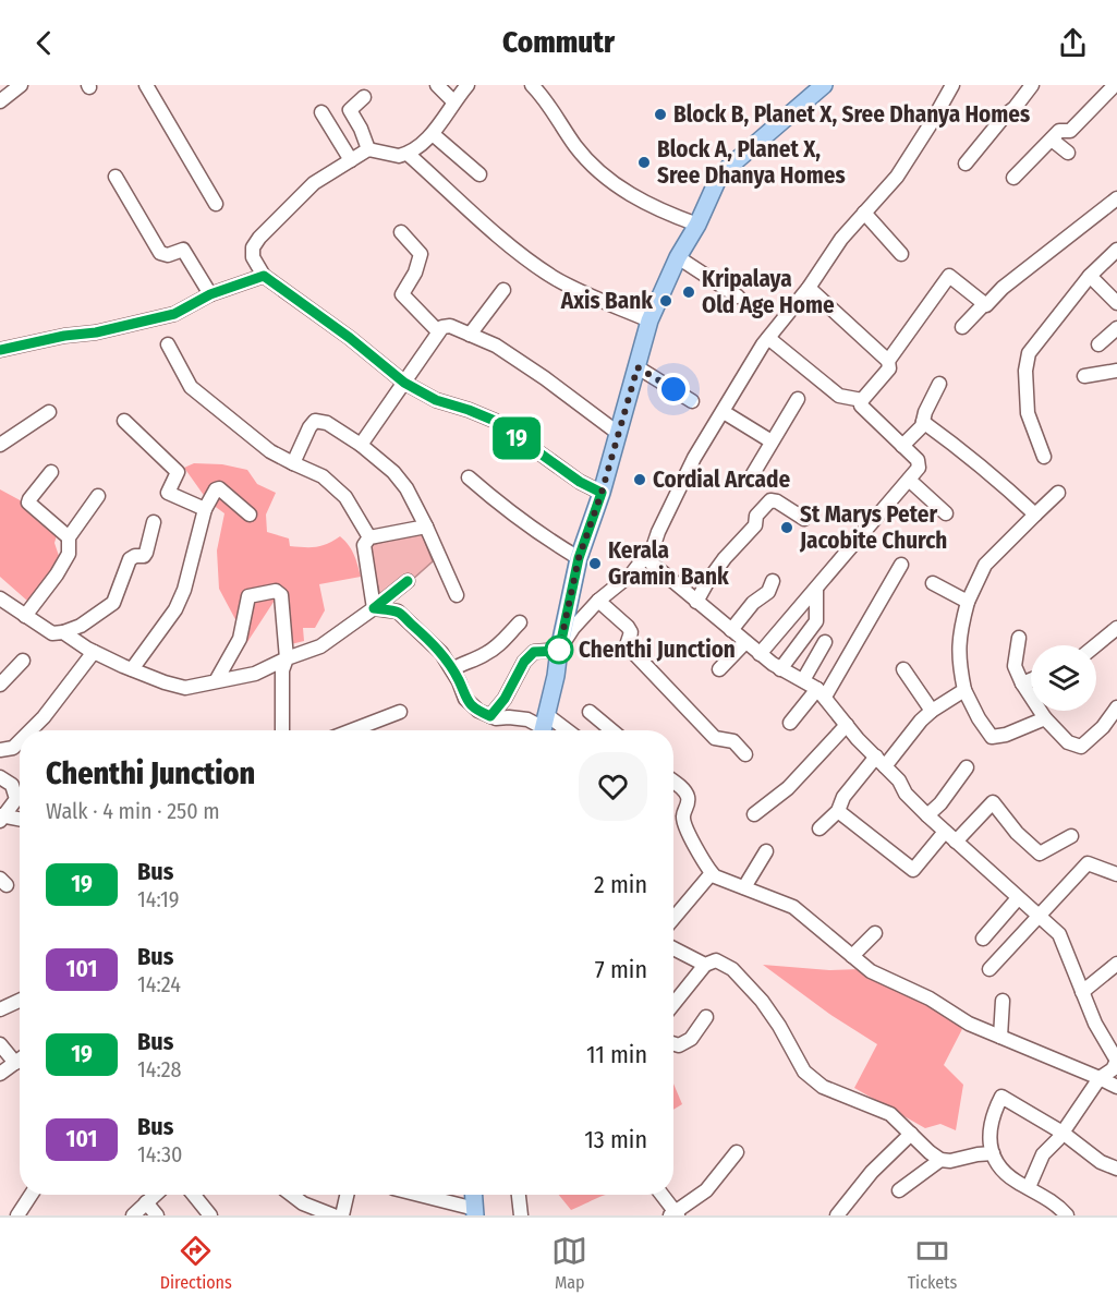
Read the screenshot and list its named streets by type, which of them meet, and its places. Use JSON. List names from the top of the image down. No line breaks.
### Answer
{"places":["Block B, Planet X, Sree Dhanya Homes","Block A, Planet X, Sree Dhanya Homes","Kripalaya Old Age Home","Axis Bank","Cordial Arcade","St Marys Peter Jacobite Church","Kerala Gramin Bank","Chenthi Junction"],"lines":["bus line 19"],"page":{"header":"Commutr","on_map":"19","heading":["Chenthi Junction","Walk · 4 min · 250 m"],"list":[{"mark":"19","name":"Bus","note":"14:19","value":"2 min"},{"mark":"101","name":"Bus","note":"14:24","value":"7 min"},{"mark":"19","name":"Bus","note":"14:28","value":"11 min"},{"mark":"101","name":"Bus","note":"14:30","value":"13 min"}],"tabs":["Directions","Map","Tickets"]}}
